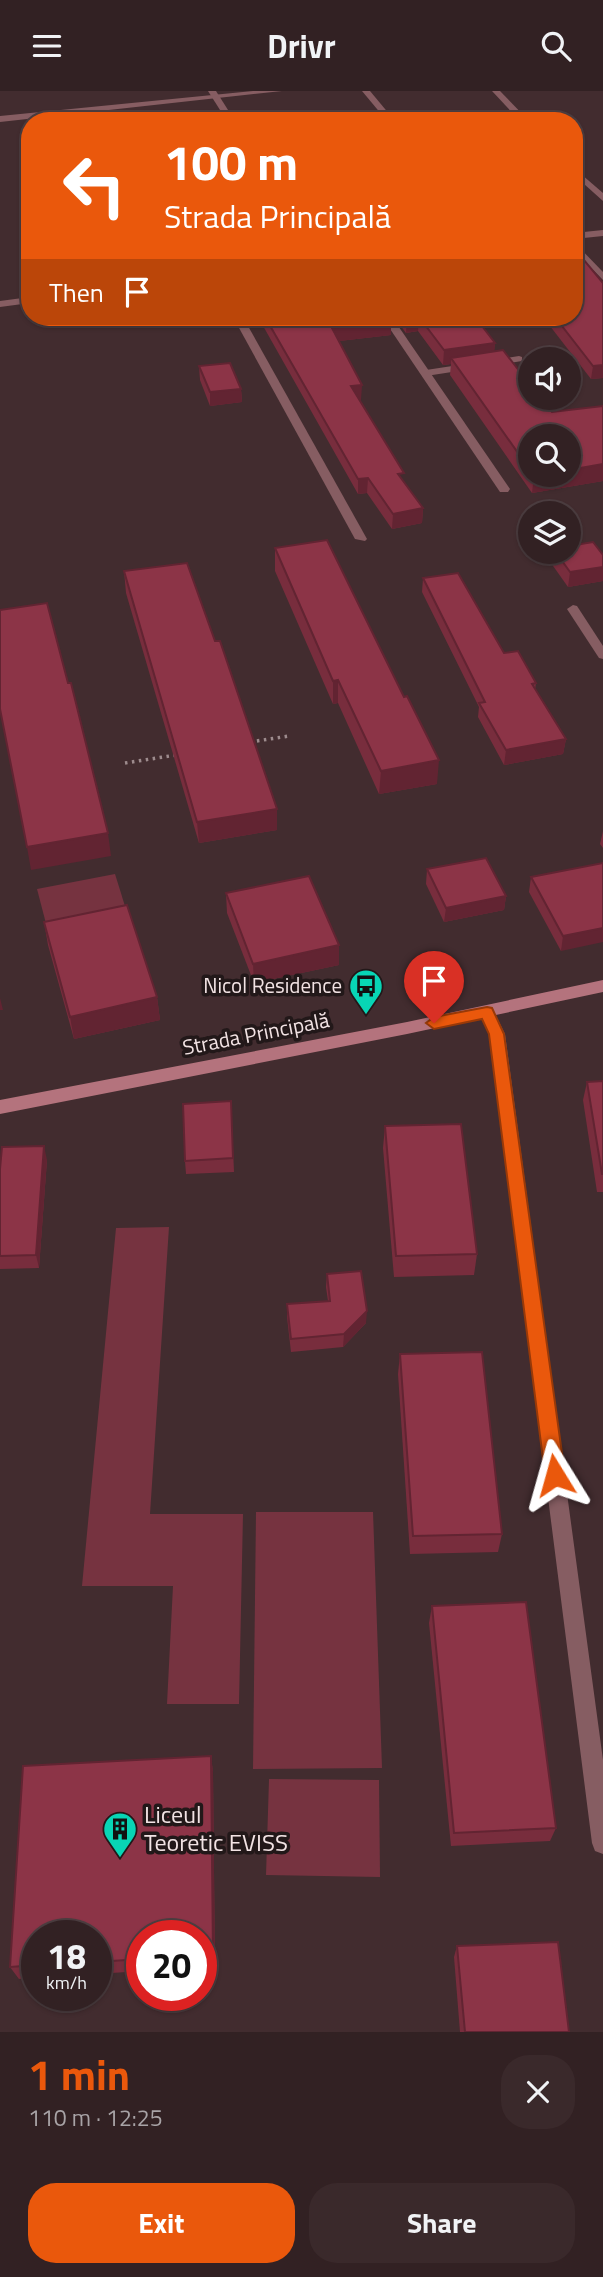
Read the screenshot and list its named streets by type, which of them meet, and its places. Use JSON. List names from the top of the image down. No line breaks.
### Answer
{"streets":{"street":["Strada Principală"]},"places":{"bus stop":["Nicol Residence"],"building":["Liceul Teoretic EVISS"]},"page":{"header":"Drivr","turn":["100 m","Strada Principală"],"then":"Then","speed":"18 km/h","limit":"20","heading":["1 min","110 m · 12:25"],"buttons":["Exit","Share"]}}
